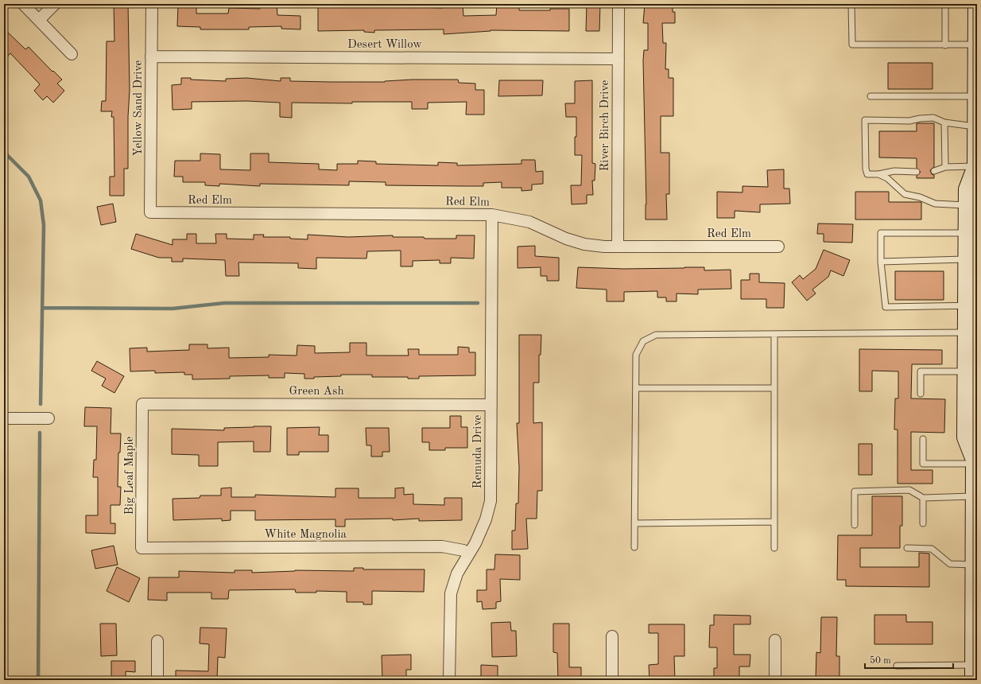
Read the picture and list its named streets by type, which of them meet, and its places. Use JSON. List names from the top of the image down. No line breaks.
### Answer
{"streets":{"street":["Desert Willow","Yellow Sand Drive","River Birch Drive","Red Elm","Green Ash","Remuda Drive","Big Leaf Maple","White Magnolia"]},"crossings":[["Desert Willow","Yellow Sand Drive"],["Desert Willow","River Birch Drive"],["Yellow Sand Drive","Red Elm"],["River Birch Drive","Red Elm"],["Red Elm","Remuda Drive"],["Green Ash","Remuda Drive"],["Green Ash","Big Leaf Maple"],["Remuda Drive","White Magnolia"],["Big Leaf Maple","White Magnolia"]],"scale_bar":"50 m"}
